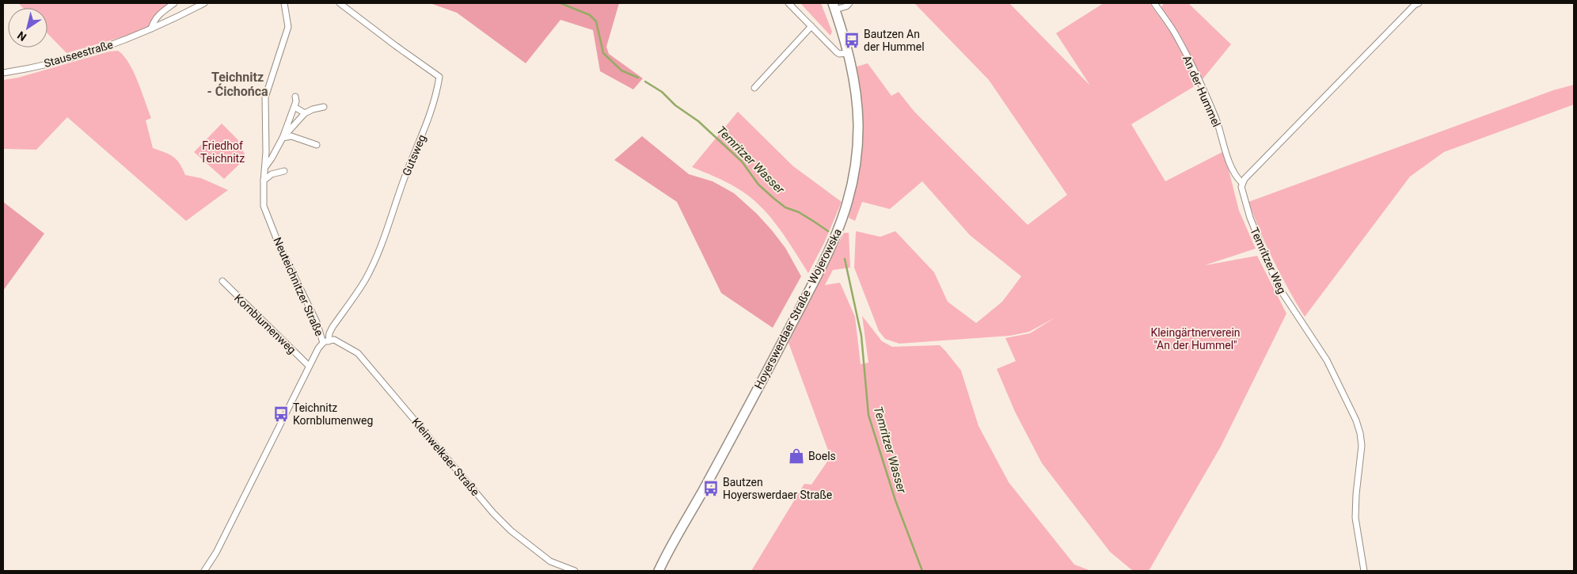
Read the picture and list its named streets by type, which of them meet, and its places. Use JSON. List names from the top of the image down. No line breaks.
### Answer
{"streets":{"main road":["Hoyerswerdaer Straße - Wojerowska"],"street":["Stauseestraße","An der Hummel","Gutsweg","Temritzer Weg","Neuteichnitzer Straße","Kornblumenweg","Kleinwelkaer Straße"]},"crossings":[["An der Hummel","Temritzer Weg"],["Gutsweg","Neuteichnitzer Straße"],["Gutsweg","Kleinwelkaer Straße"],["Neuteichnitzer Straße","Kornblumenweg"],["Neuteichnitzer Straße","Kleinwelkaer Straße"]],"districts":["Teichnitz - Ćichońca"],"water":["Temritzer Wasser"],"parks":["Friedhof Teichnitz","Kleingärtnerverein \"An der Hummel\""],"places":{"bus stop":["Bautzen An der Hummel","Teichnitz Kornblumenweg","Bautzen Hoyerswerdaer Straße"],"shop":["Boels"]},"north":"bottom left"}
